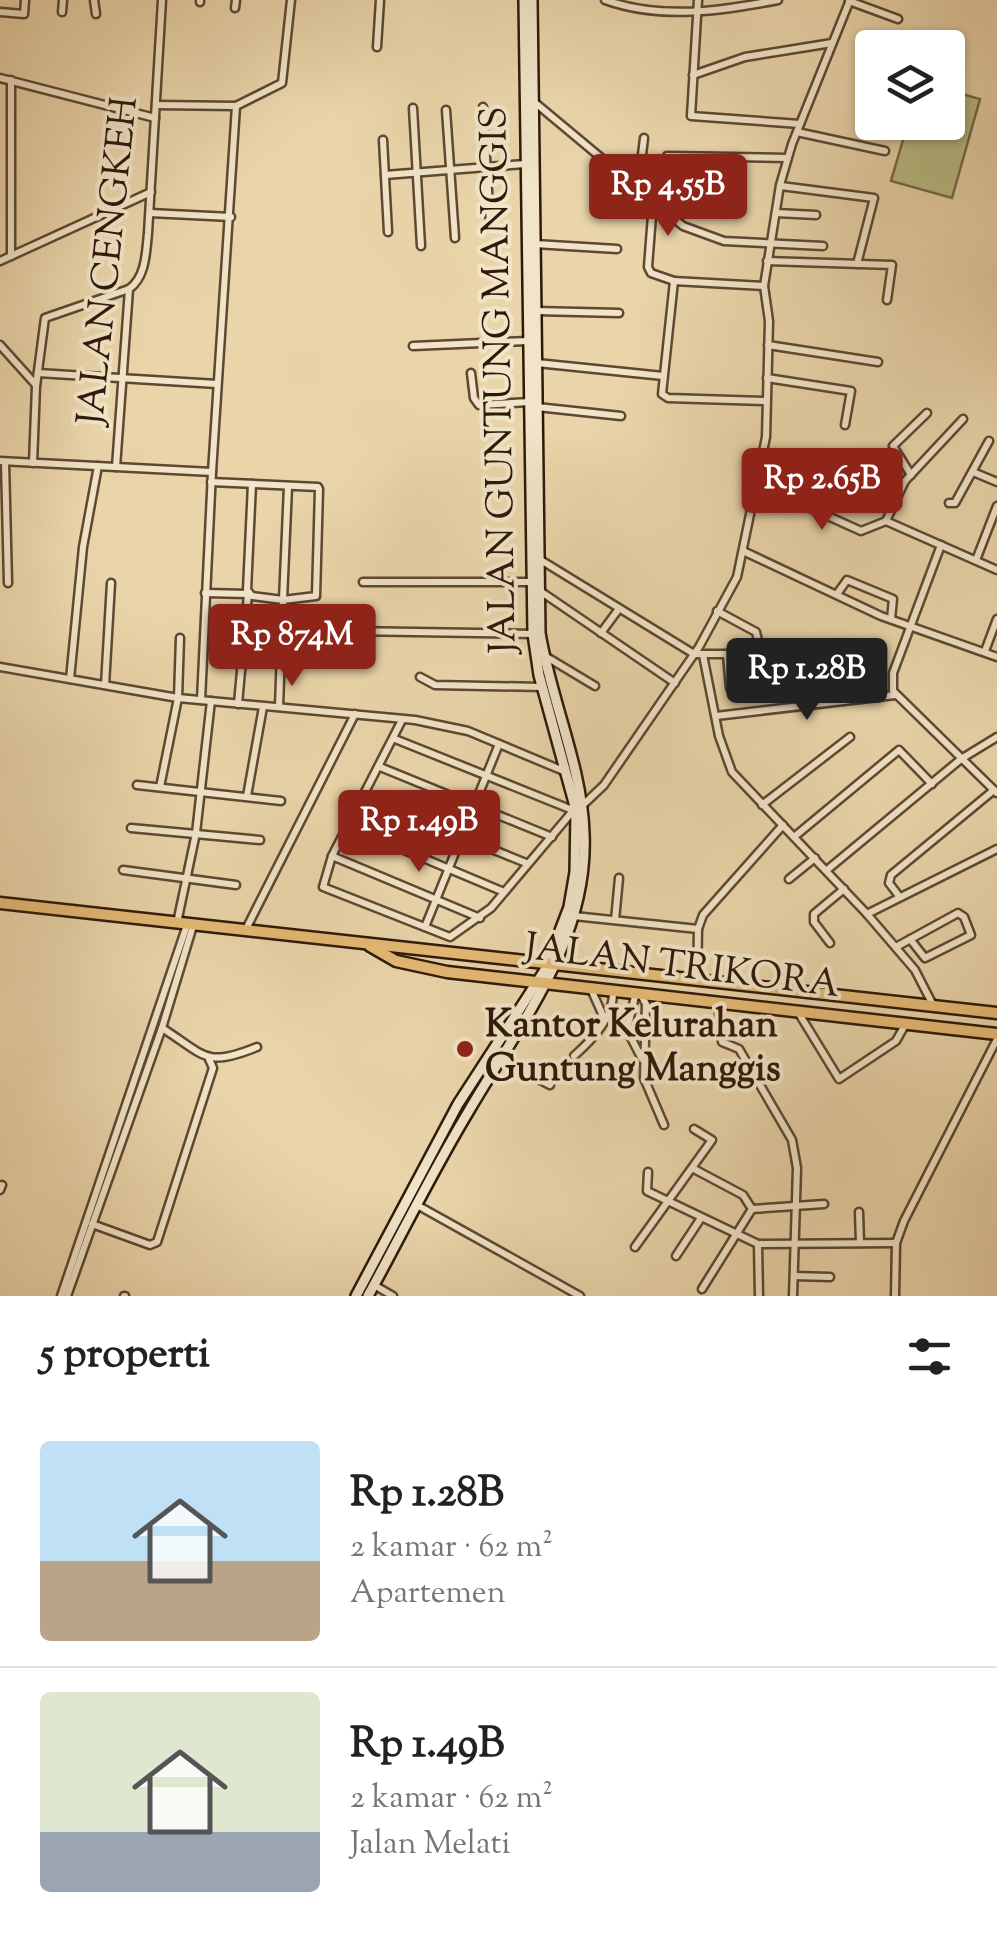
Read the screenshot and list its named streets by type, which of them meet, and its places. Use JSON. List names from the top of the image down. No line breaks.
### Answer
{"streets":{"main road":["JALAN TRIKORA"],"street":["JALAN CENGKEH","JALAN GUNTUNG MANGGIS"]},"crossings":[["JALAN GUNTUNG MANGGIS","JALAN TRIKORA"]],"places":["Kantor Kelurahan Guntung Manggis"],"page":{"price":["Rp 4.55B","Rp 2.65B","Rp 874M","Rp 1.28B","Rp 1.49B"],"heading":"5 properti","list":[{"name":"Rp 1.28B","note":"2 kamar · 62 m² · Apartemen"},{"name":"Rp 1.49B","note":"2 kamar · 62 m² · Jalan Melati"}]}}
